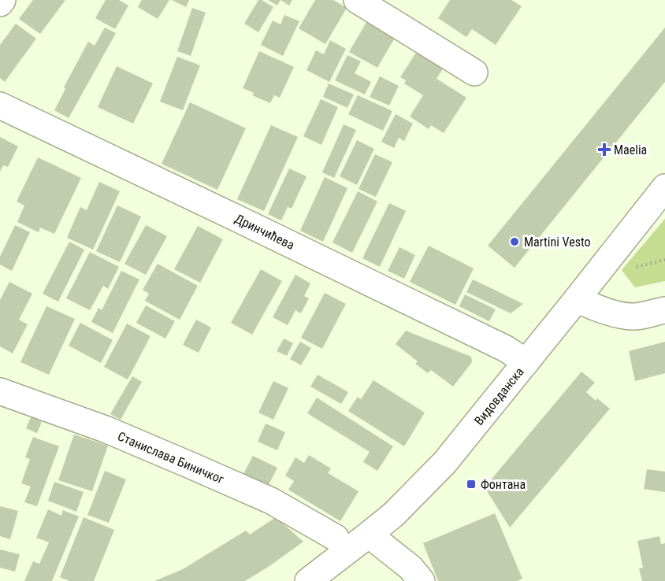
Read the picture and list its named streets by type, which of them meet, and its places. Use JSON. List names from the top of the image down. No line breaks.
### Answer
{"streets":{"street":["Дринчићева","Видовданска","Станислава Биничког"]},"crossings":[["Дринчићева","Видовданска"]],"places":{"health":["Maelia"],"other":["Martini Vesto"],"transit":["Фонтана"]}}
